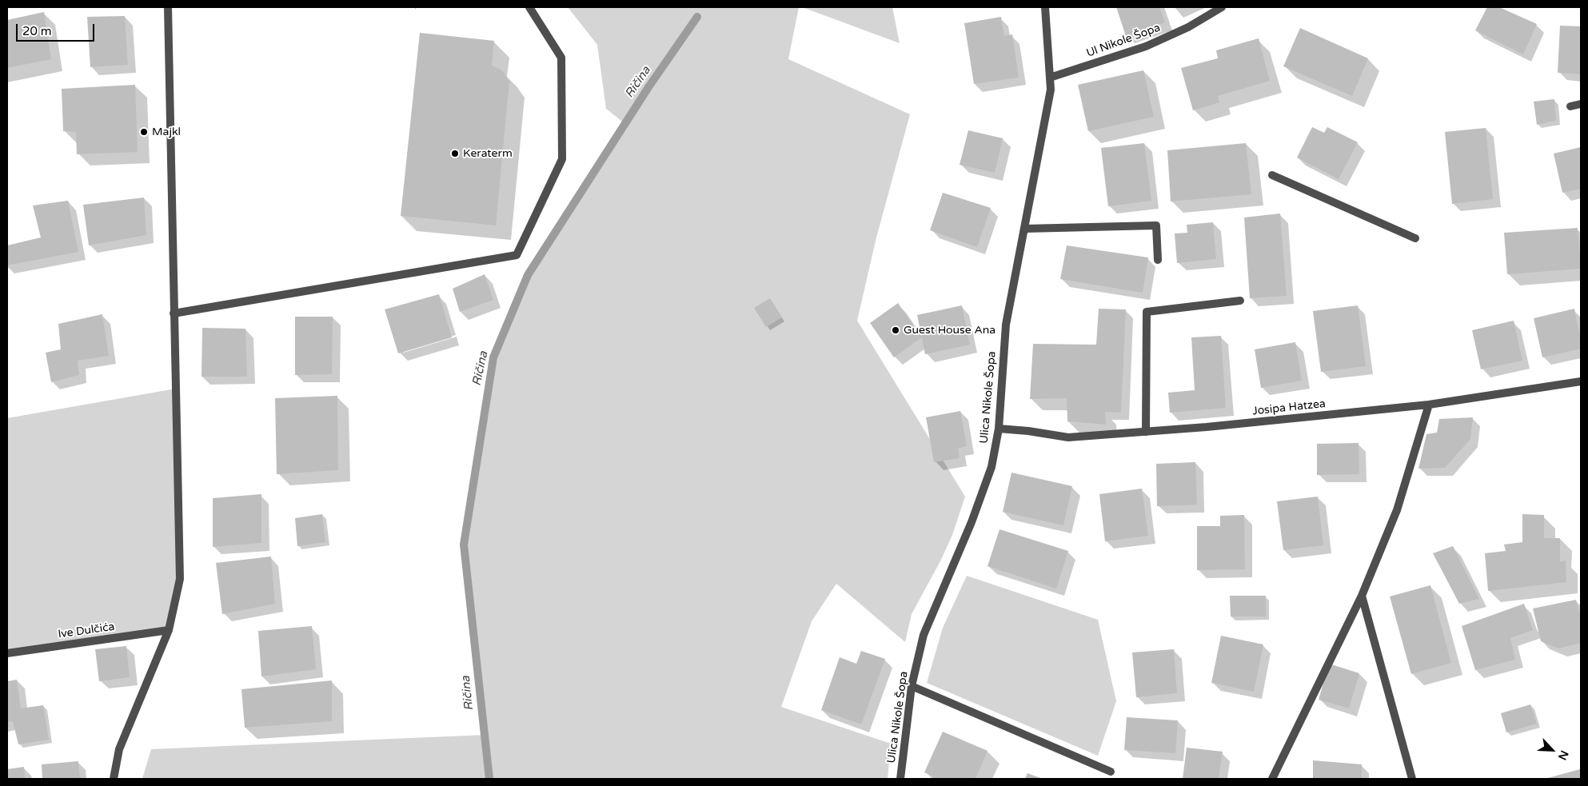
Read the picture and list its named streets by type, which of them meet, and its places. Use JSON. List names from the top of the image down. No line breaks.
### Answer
{"streets":{"street":["Ul Nikole Šopa","Ulica Nikole Šopa","Josipa Hatzea","Ive Dulčića"]},"crossings":[["Ul Nikole Šopa","Ulica Nikole Šopa"],["Ulica Nikole Šopa","Josipa Hatzea"]],"water":["Ričina"],"places":["Majkl","Keraterm","Guest House Ana"],"scale_bar":"20 m","north":"bottom right"}
